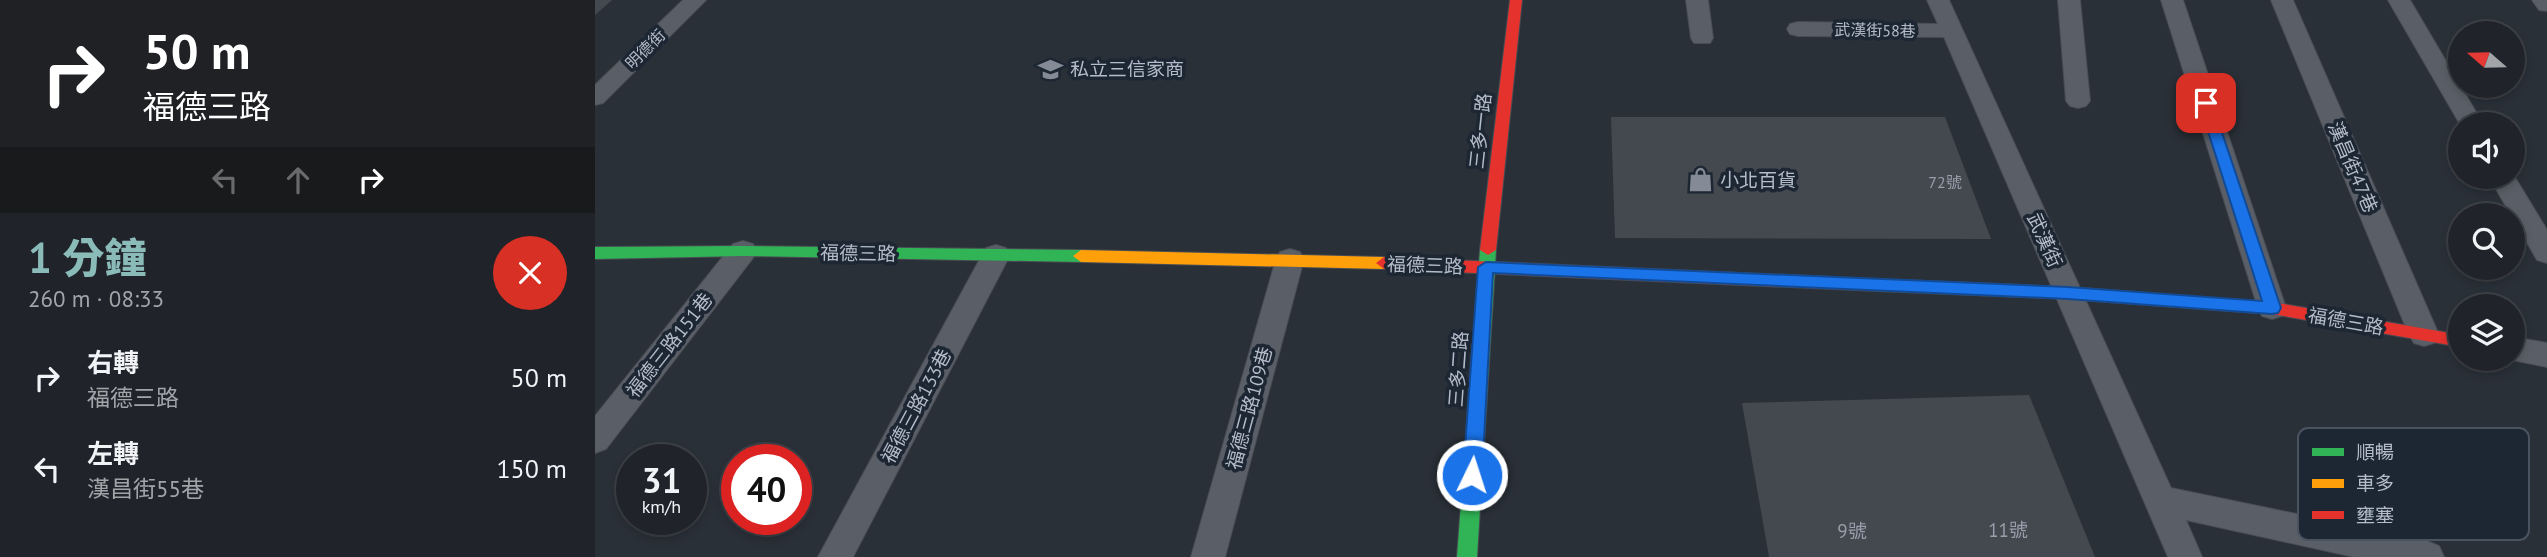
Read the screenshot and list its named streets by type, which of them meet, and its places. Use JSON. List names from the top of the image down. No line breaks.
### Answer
{"streets":{"street":["武漢街58巷","明德街","三多一路","漢昌街47巷","武漢街","福德三路","福德三路151巷","三多二路","福德三路133巷","福德三路109巷"]},"crossings":[["武漢街58巷","武漢街"],["三多一路","福德三路"],["三多一路","三多二路"],["漢昌街47巷","福德三路"],["武漢街","福德三路"],["福德三路","福德三路151巷"],["福德三路","三多二路"],["福德三路","福德三路133巷"],["福德三路","福德三路109巷"]],"places":{"school or university":["私立三信家商"],"shop":["小北百貨"]},"house_numbers":["72號","11號","9號"],"legend":["順暢","車多","壅塞"],"north":"left","page":{"turn":["50 m","福德三路"],"heading":["1 分鐘","260 m · 08:33"],"list":[{"name":"右轉","note":"福德三路","value":"50 m"},{"name":"左轉","note":"漢昌街55巷","value":"150 m"}],"speed":"31 km/h","limit":"40"}}
